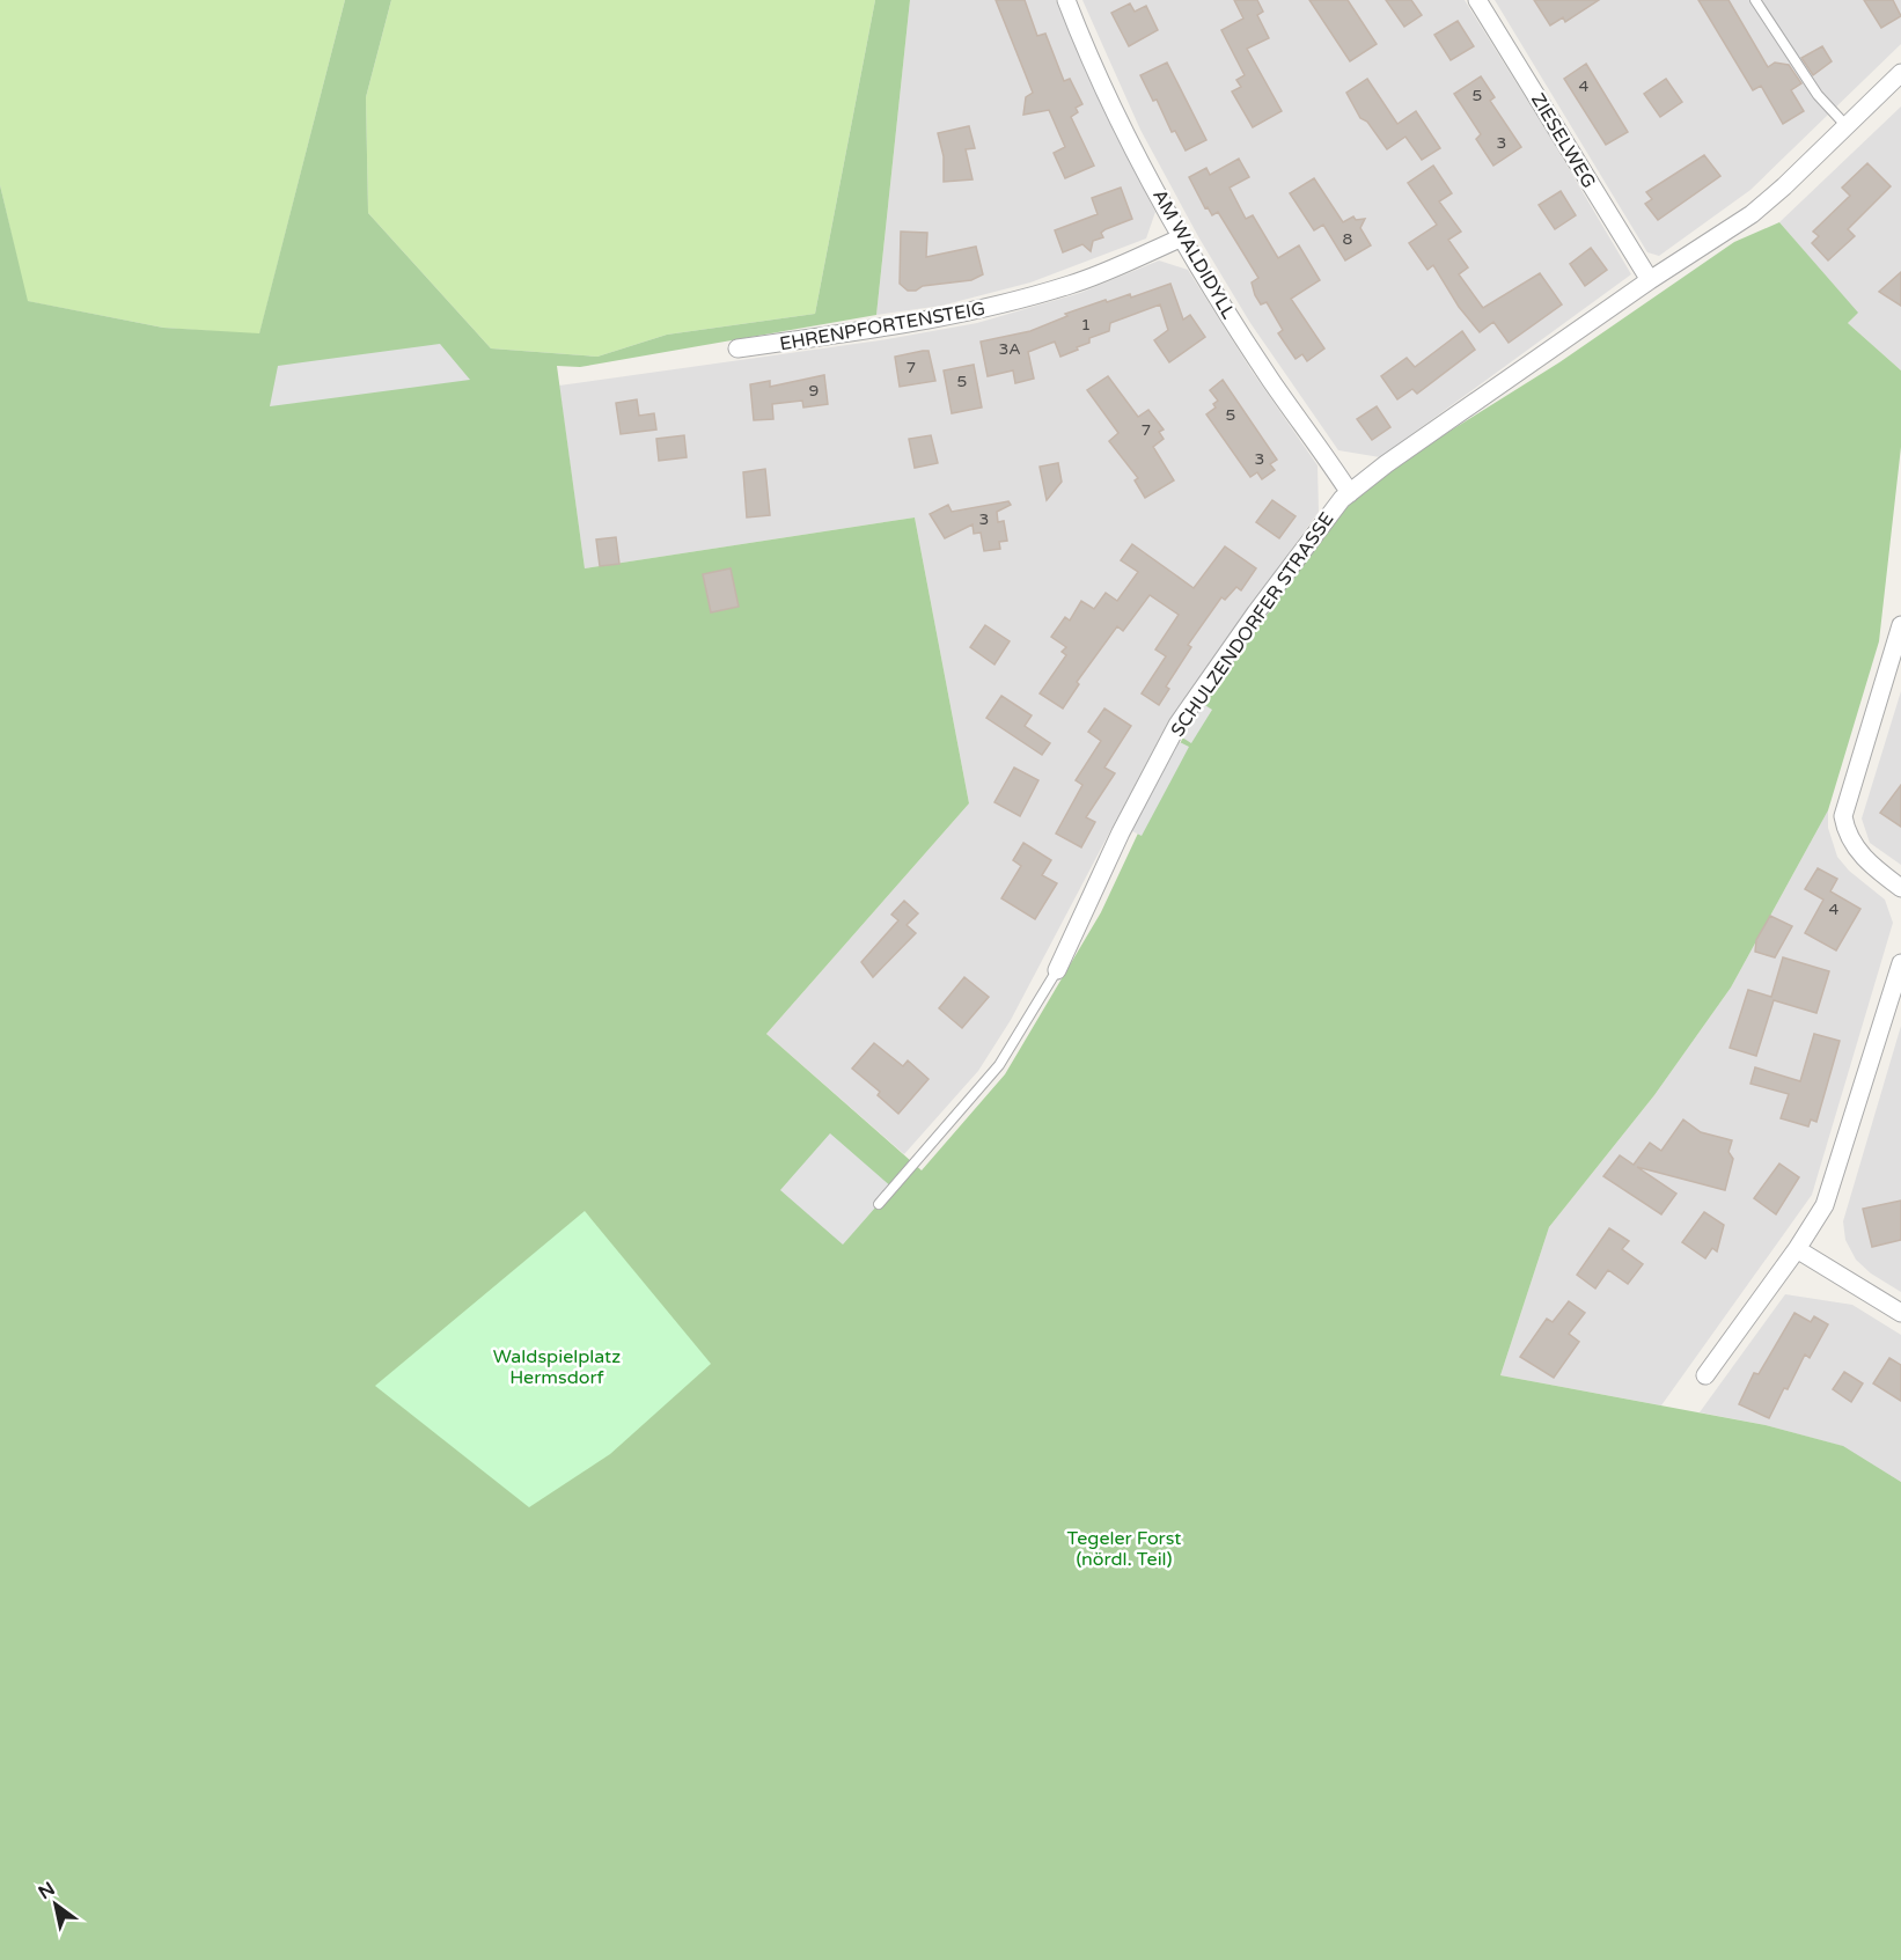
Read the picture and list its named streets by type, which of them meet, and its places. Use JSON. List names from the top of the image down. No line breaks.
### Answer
{"streets":{"street":["ZIESELWEG","AM WALDIDYLL","EHRENPFORTENSTEIG","SCHULZENDORFER STRASSE"]},"crossings":[["ZIESELWEG","SCHULZENDORFER STRASSE"],["AM WALDIDYLL","EHRENPFORTENSTEIG"],["AM WALDIDYLL","SCHULZENDORFER STRASSE"]],"parks":["Waldspielplatz Hermsdorf","Tegeler Forst (nördl. Teil)"],"house_numbers":["4","5","3","8","1","3A","7","5","9","5","7","3","3","4"],"north":"top left"}
